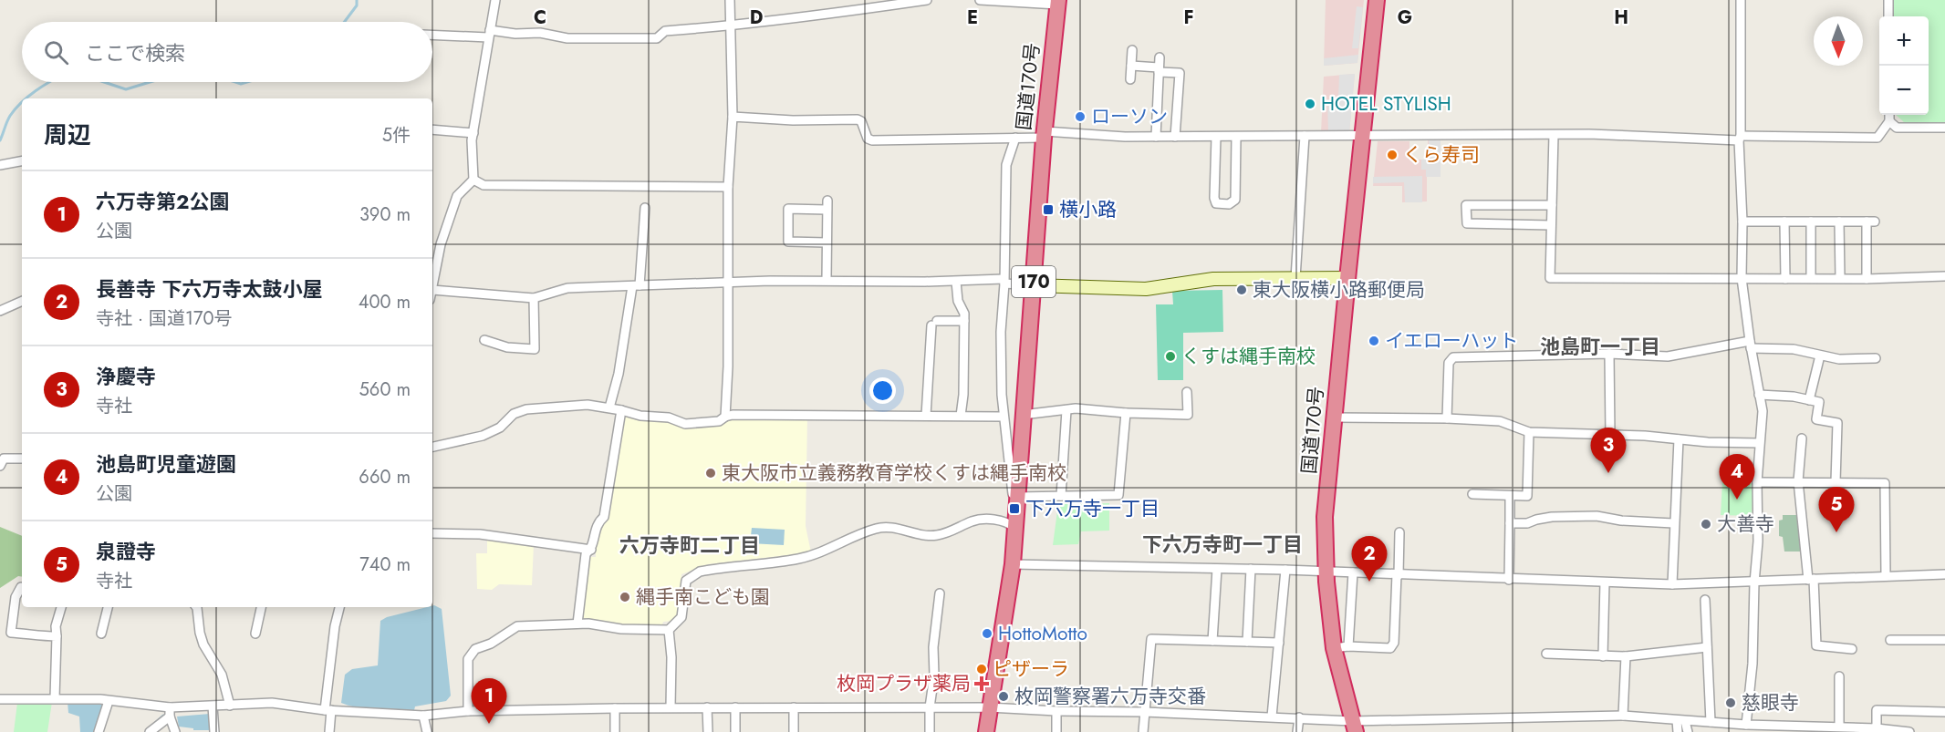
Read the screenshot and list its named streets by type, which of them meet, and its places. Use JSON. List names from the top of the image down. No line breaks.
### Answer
{"streets":{"highway":["国道170号","170"]},"districts":["池島町一丁目","下六万寺町一丁目","六万寺町二丁目"],"places":{"other":["HOTEL STYLISH","ローソン","くら寿司","東大阪横小路郵便局","イエローハット","くすは縄手南校","東大阪市立義務教育学校くすは縄手南校","大善寺","縄手南こども園","HottoMotto","ピザーラ","枚岡警察署六万寺交番","慈眼寺"],"transit":["横小路","下六万寺一丁目"],"health":["枚岡プラザ薬局"]},"north":"bottom","page":{"map_buttons":["+","−"],"search":"ここで検索","heading":["周辺","5件"],"list":[{"mark":"1","name":"六万寺第2公園","note":"公園","value":"390 m"},{"mark":"2","name":"長善寺 下六万寺太鼓小屋","note":"寺社 · 国道170号","value":"400 m"},{"mark":"3","name":"浄慶寺","note":"寺社","value":"560 m"},{"mark":"4","name":"池島町児童遊園","note":"公園","value":"660 m"},{"mark":"5","name":"泉證寺","note":"寺社","value":"740 m"}],"pins":["3","4","5","2","1"]},"grid":{"columns":["C","D","E","F","G","H"]}}
